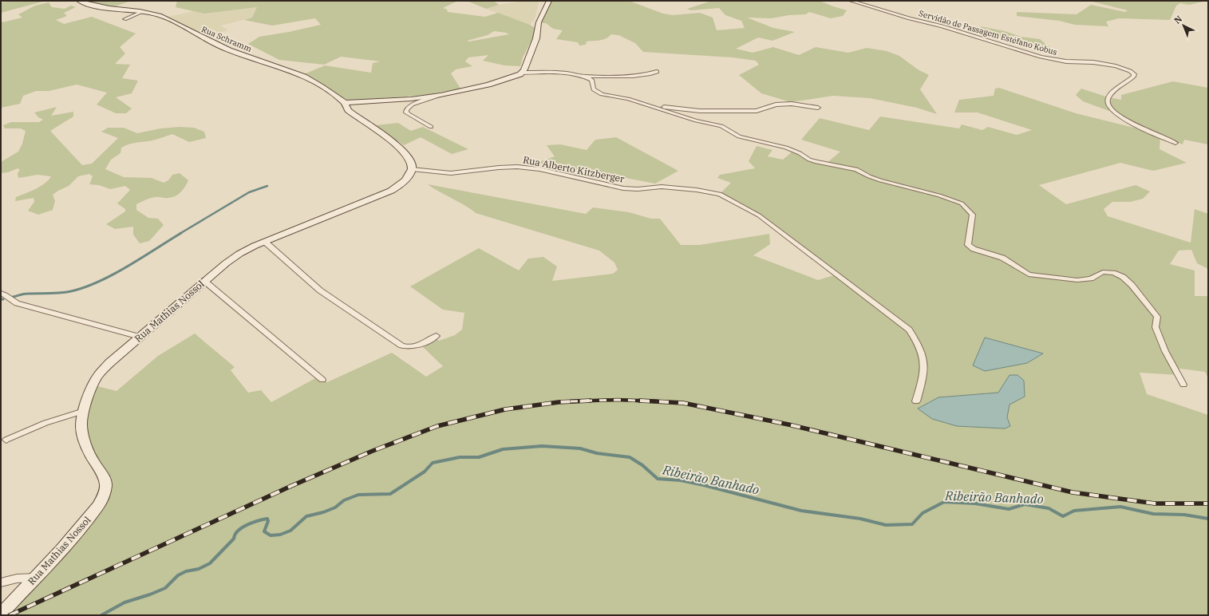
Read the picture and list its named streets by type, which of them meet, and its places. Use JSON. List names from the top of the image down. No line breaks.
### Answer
{"streets":{"street":["Servidão de Passagem Estéfano Kobus","Rua Schramm","Rua Alberto Kitzberger","Rua Mathias Nossol"]},"crossings":[["Rua Alberto Kitzberger","Rua Mathias Nossol"]],"water":["Ribeirão Banhado"],"north":"top left"}
